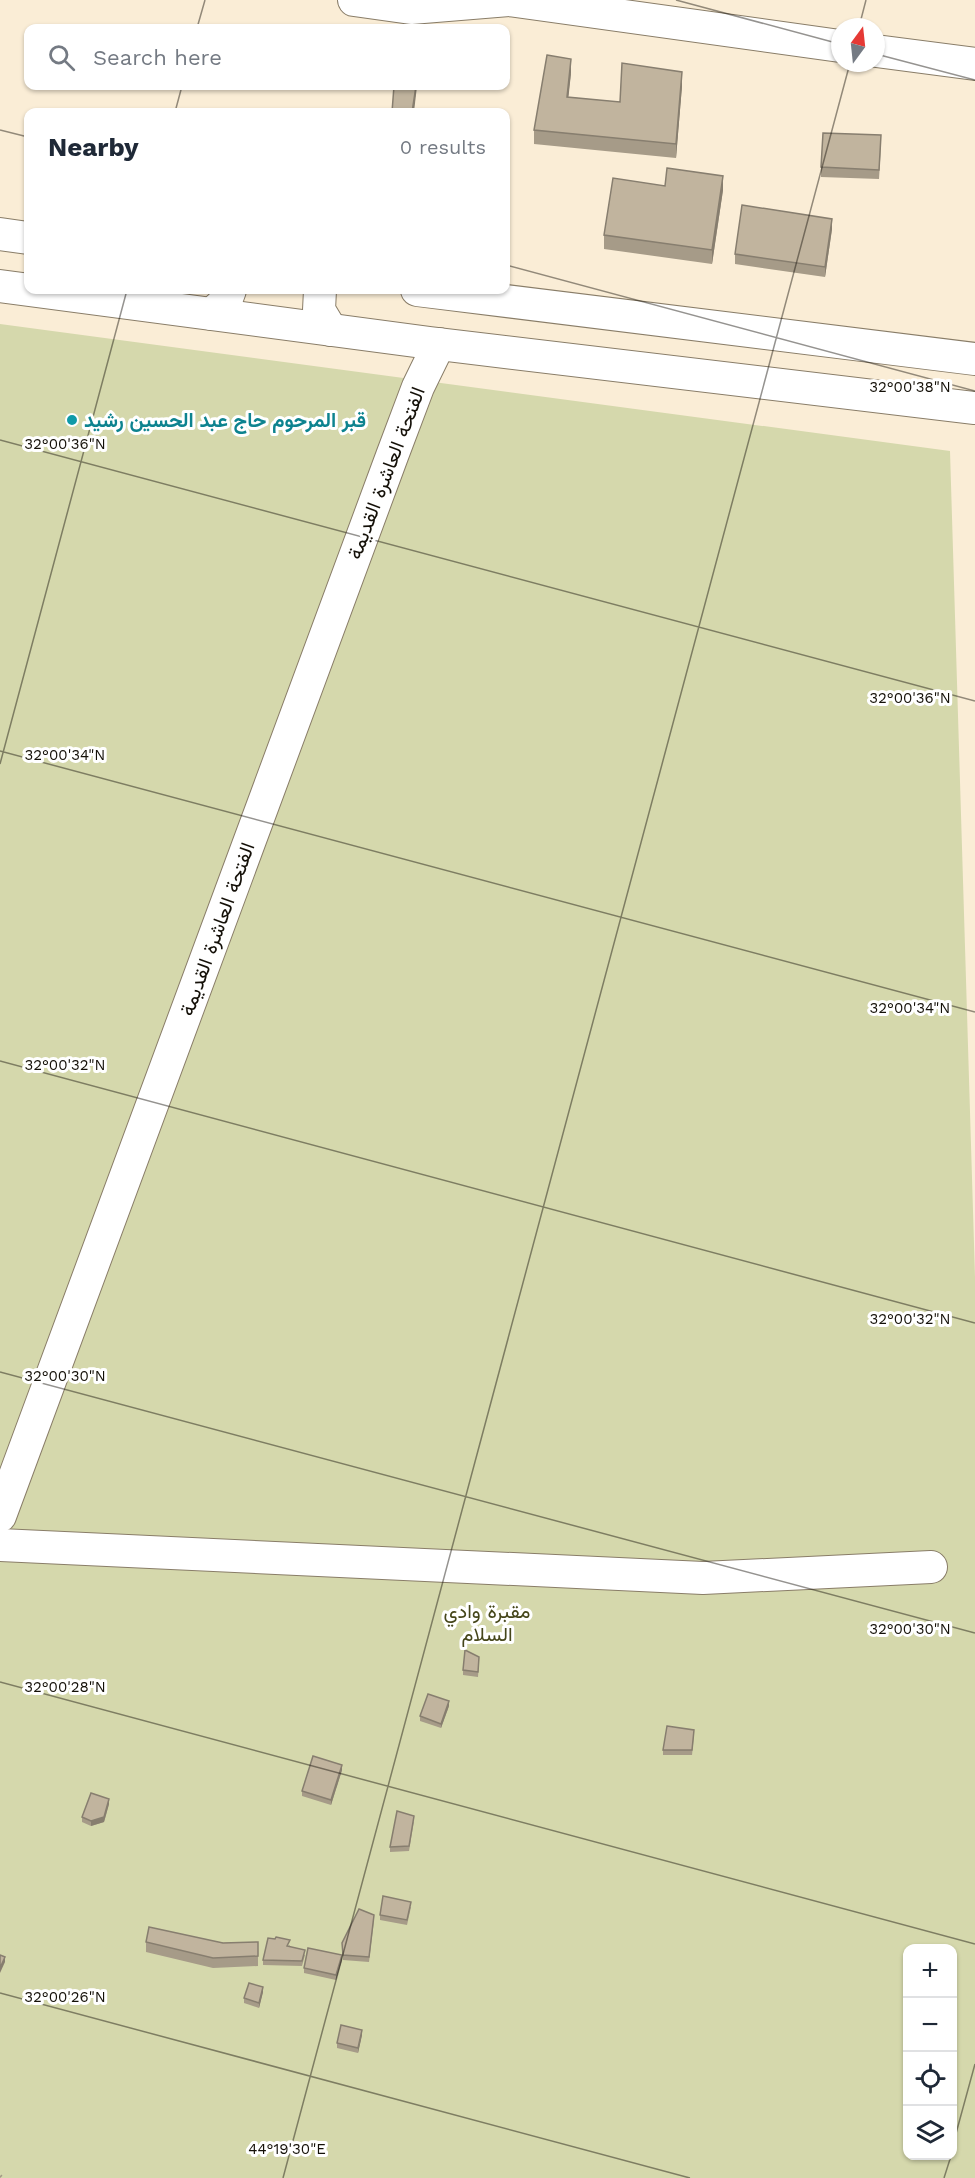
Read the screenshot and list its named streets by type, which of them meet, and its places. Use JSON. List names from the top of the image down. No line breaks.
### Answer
{"streets":{"street":["الفتحة العاشرة القديمة"]},"parks":["مقبرة وادي السلام"],"places":["قبر المرحوم حاج عبد الحسين رشيد"],"north":"top","page":{"search":"Search here","heading":["Nearby","0 results"],"map_buttons":["+","−"]},"coordinates":["32°00'38\"N","32°00'36\"N","32°00'34\"N","32°00'32\"N","32°00'30\"N","32°00'28\"N","32°00'26\"N","44°19'30\"E"]}
